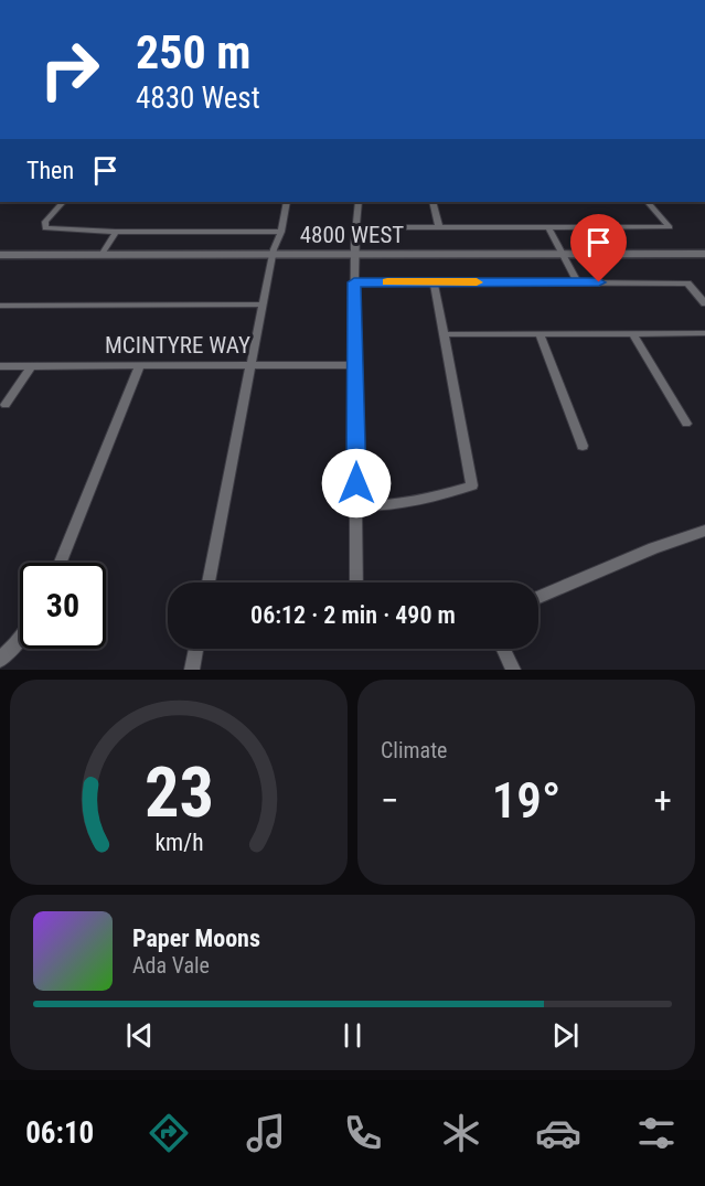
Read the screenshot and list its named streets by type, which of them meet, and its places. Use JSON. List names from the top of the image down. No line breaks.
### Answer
{"streets":{"street":["4800 WEST","MCINTYRE WAY"]},"page":{"turn":["250 m","4830 West"],"then":"Then","limit":"30","trip":"06:12 · 2 min · 490 m","tile":"Climate","heat":["−","19°","+"],"song":["Paper Moons","Ada Vale"],"tabs":"06:10","gauge":["23","km/h"]}}
